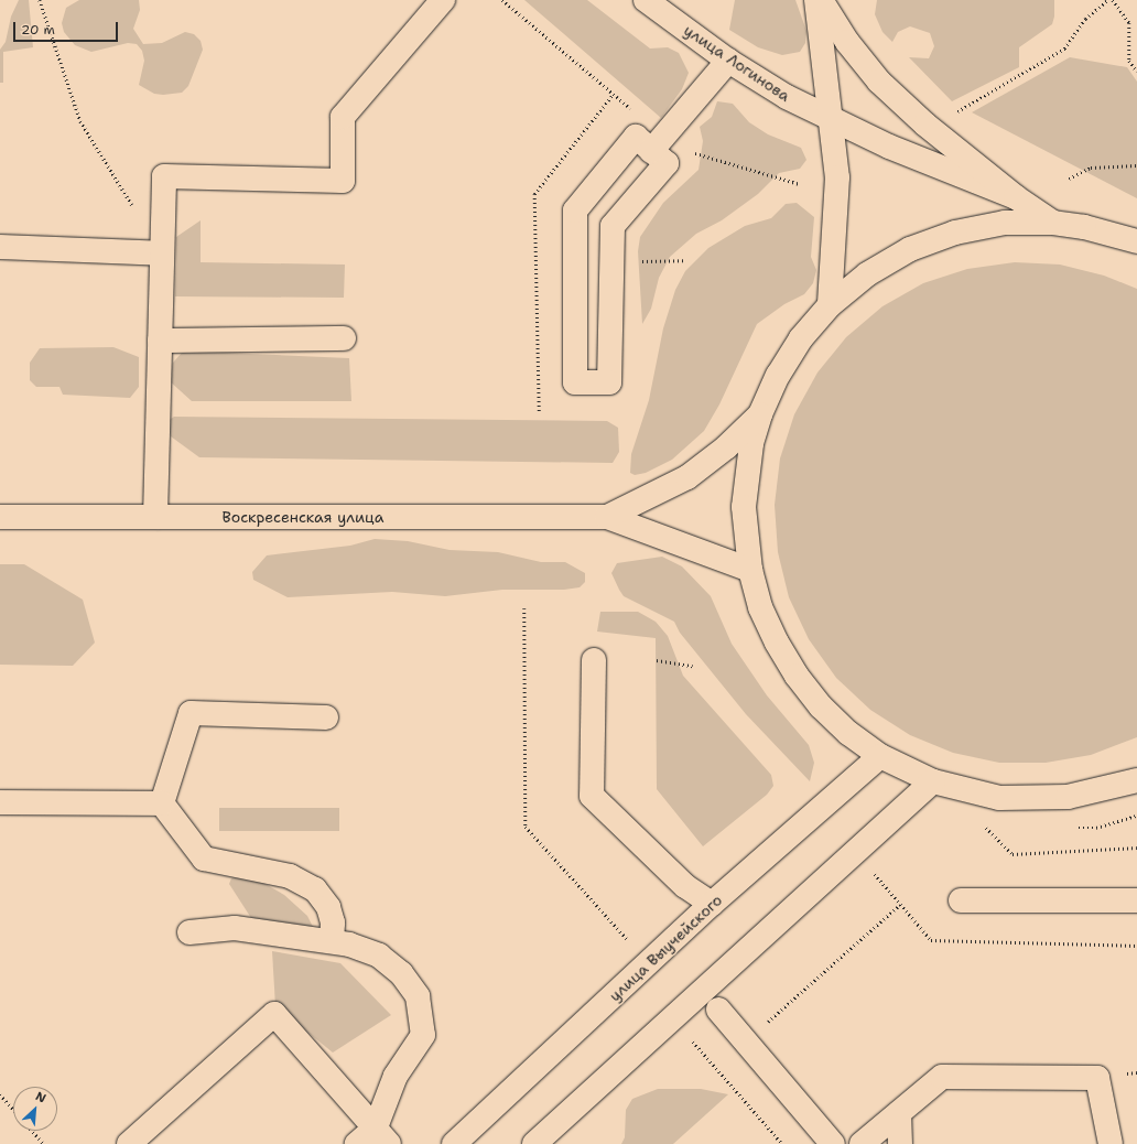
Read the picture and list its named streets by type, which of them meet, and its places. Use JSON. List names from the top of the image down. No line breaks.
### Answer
{"streets":{"main road":["улица Логинова","Воскресенская улица","улица Выучейского"]},"scale_bar":"20 m","north":"top right"}
